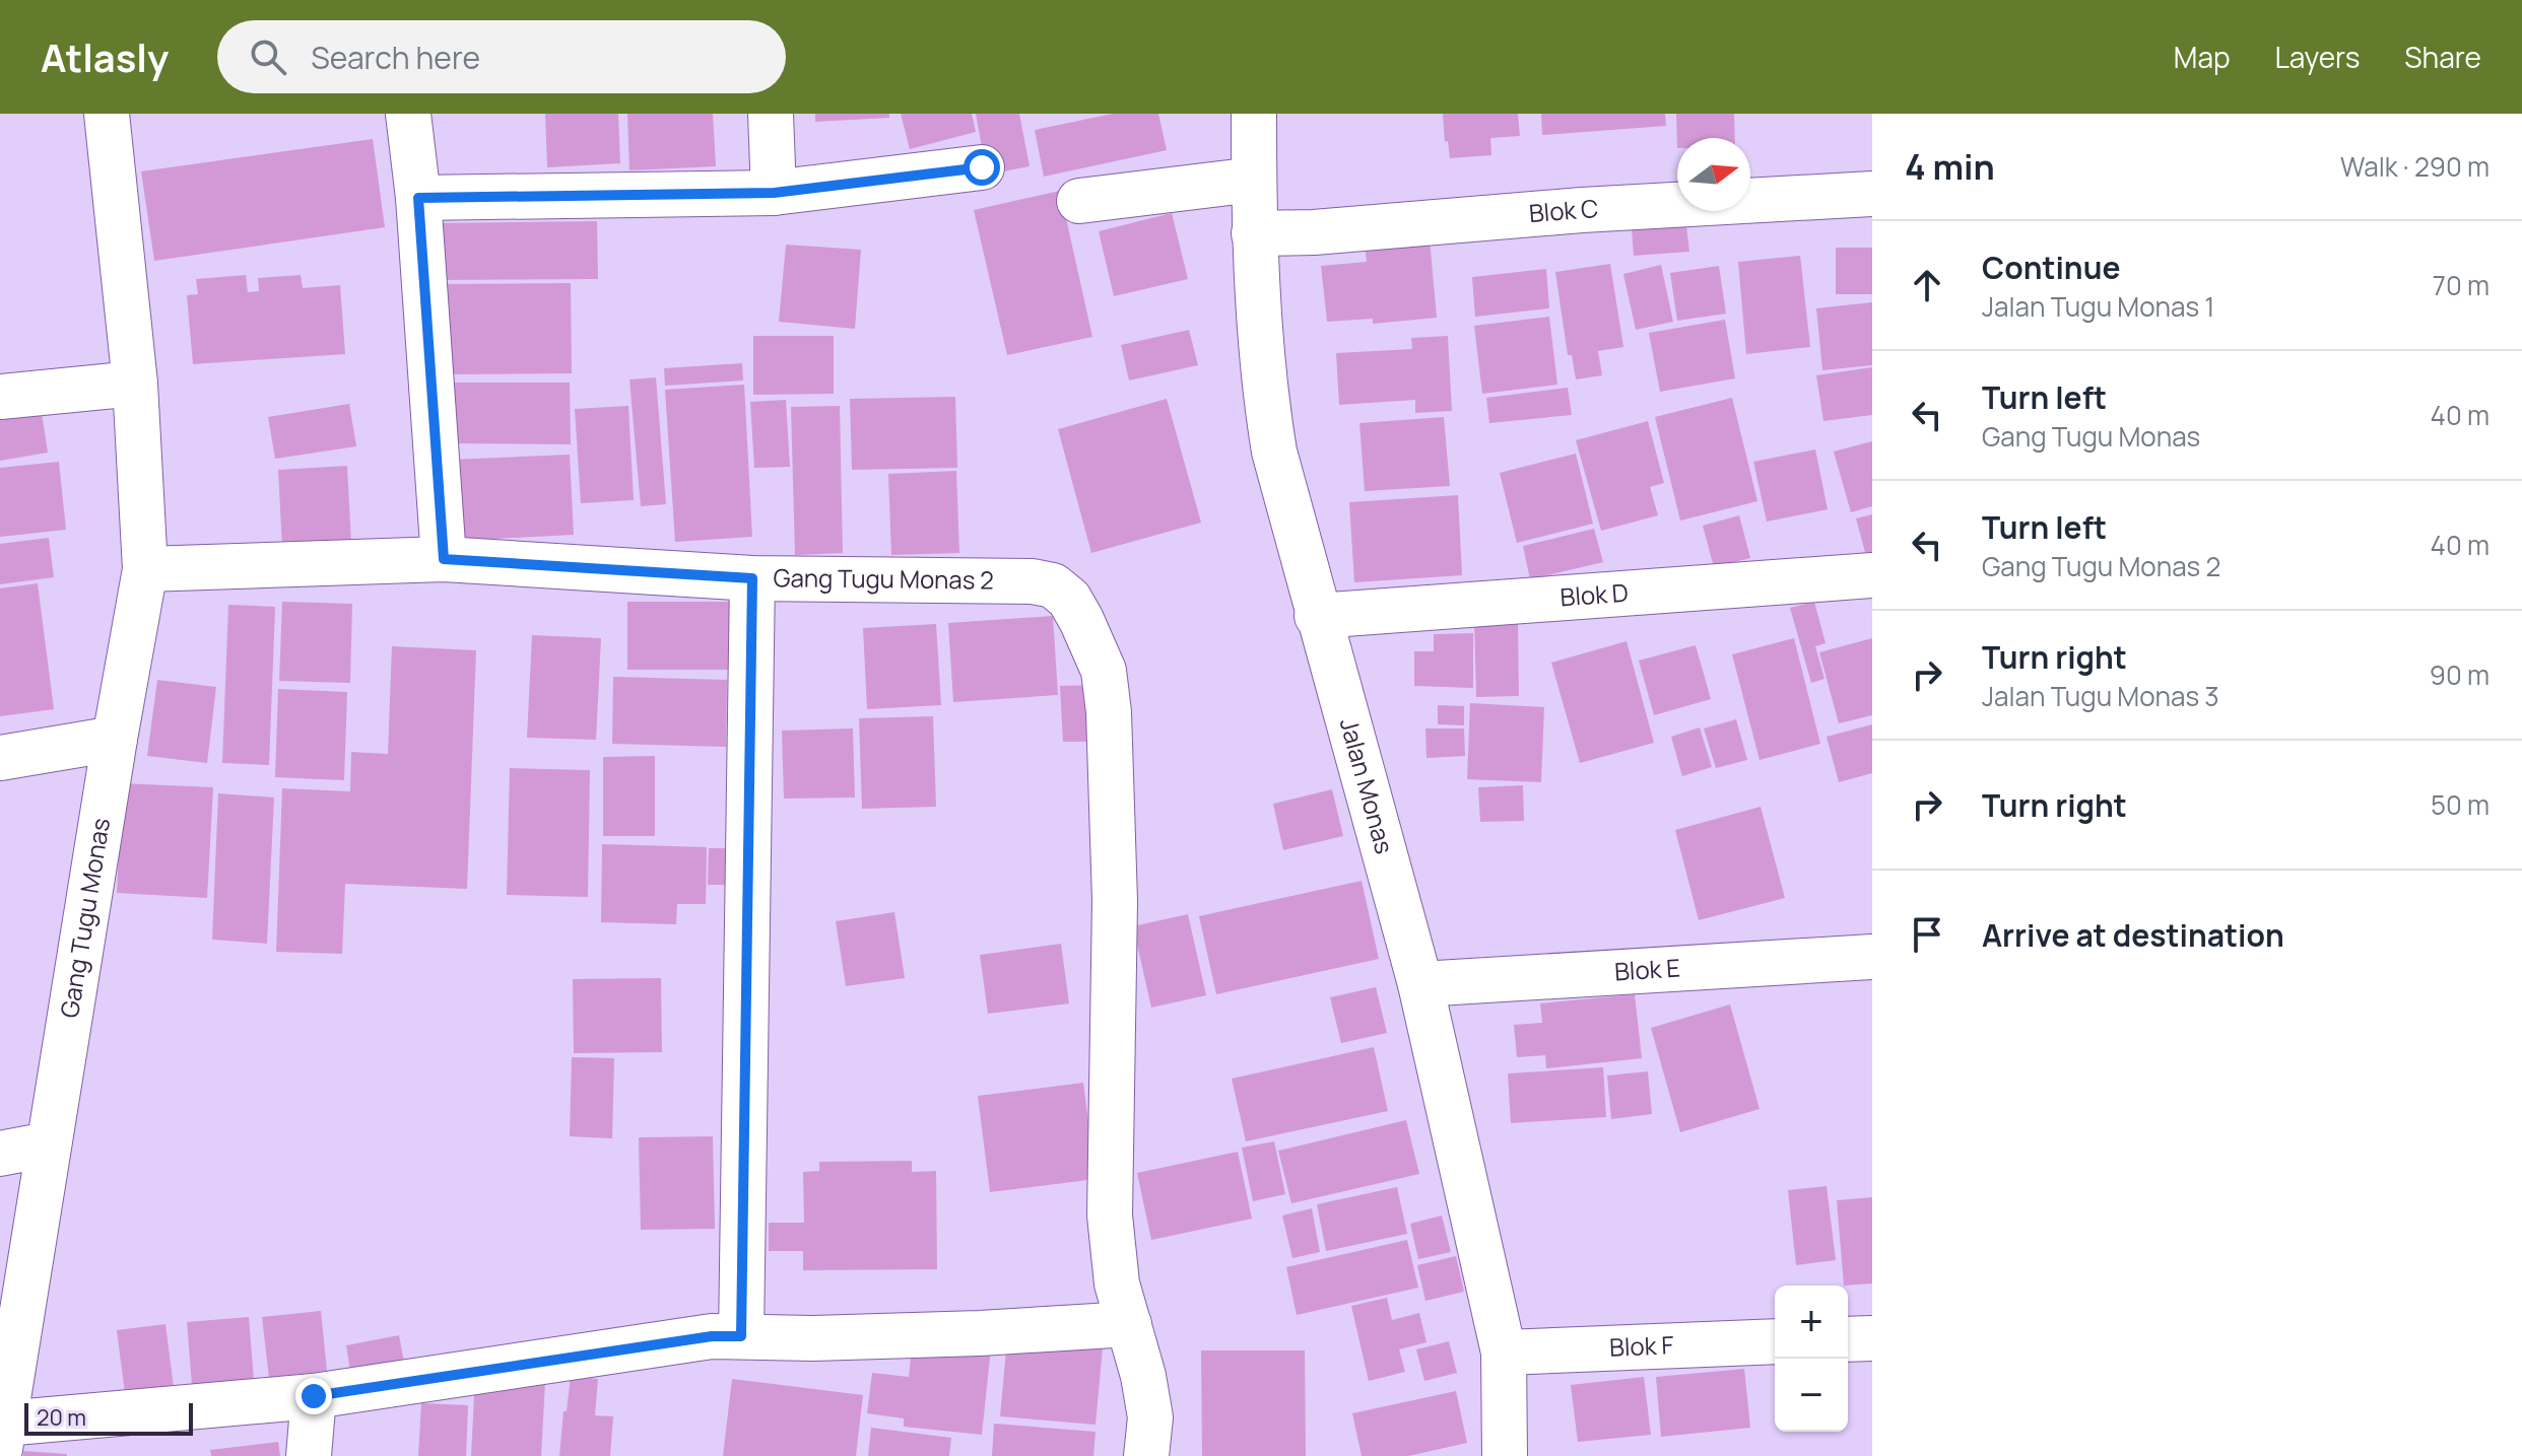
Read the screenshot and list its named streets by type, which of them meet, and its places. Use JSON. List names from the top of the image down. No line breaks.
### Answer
{"streets":{"street":["Blok C","Gang Tugu Monas 2","Blok D","Jalan Monas","Gang Tugu Monas","Blok E","Blok F"]},"crossings":[["Blok C","Jalan Monas"],["Gang Tugu Monas 2","Gang Tugu Monas"],["Blok D","Jalan Monas"],["Jalan Monas","Blok E"],["Jalan Monas","Blok F"]],"scale_bar":"20 m","north":"right","page":{"header":"Atlasly","search":"Search here","nav":["Map","Layers","Share"],"heading":["4 min","Walk · 290 m"],"list":[["Continue","Jalan Tugu Monas 1","70 m"],["Turn left","Gang Tugu Monas","40 m"],["Turn left","Gang Tugu Monas 2","40 m"],["Turn right","Jalan Tugu Monas 3","90 m"],["Turn right","50 m"],"Arrive at destination"],"map_buttons":["+","−"],"scale":"20 m"}}
